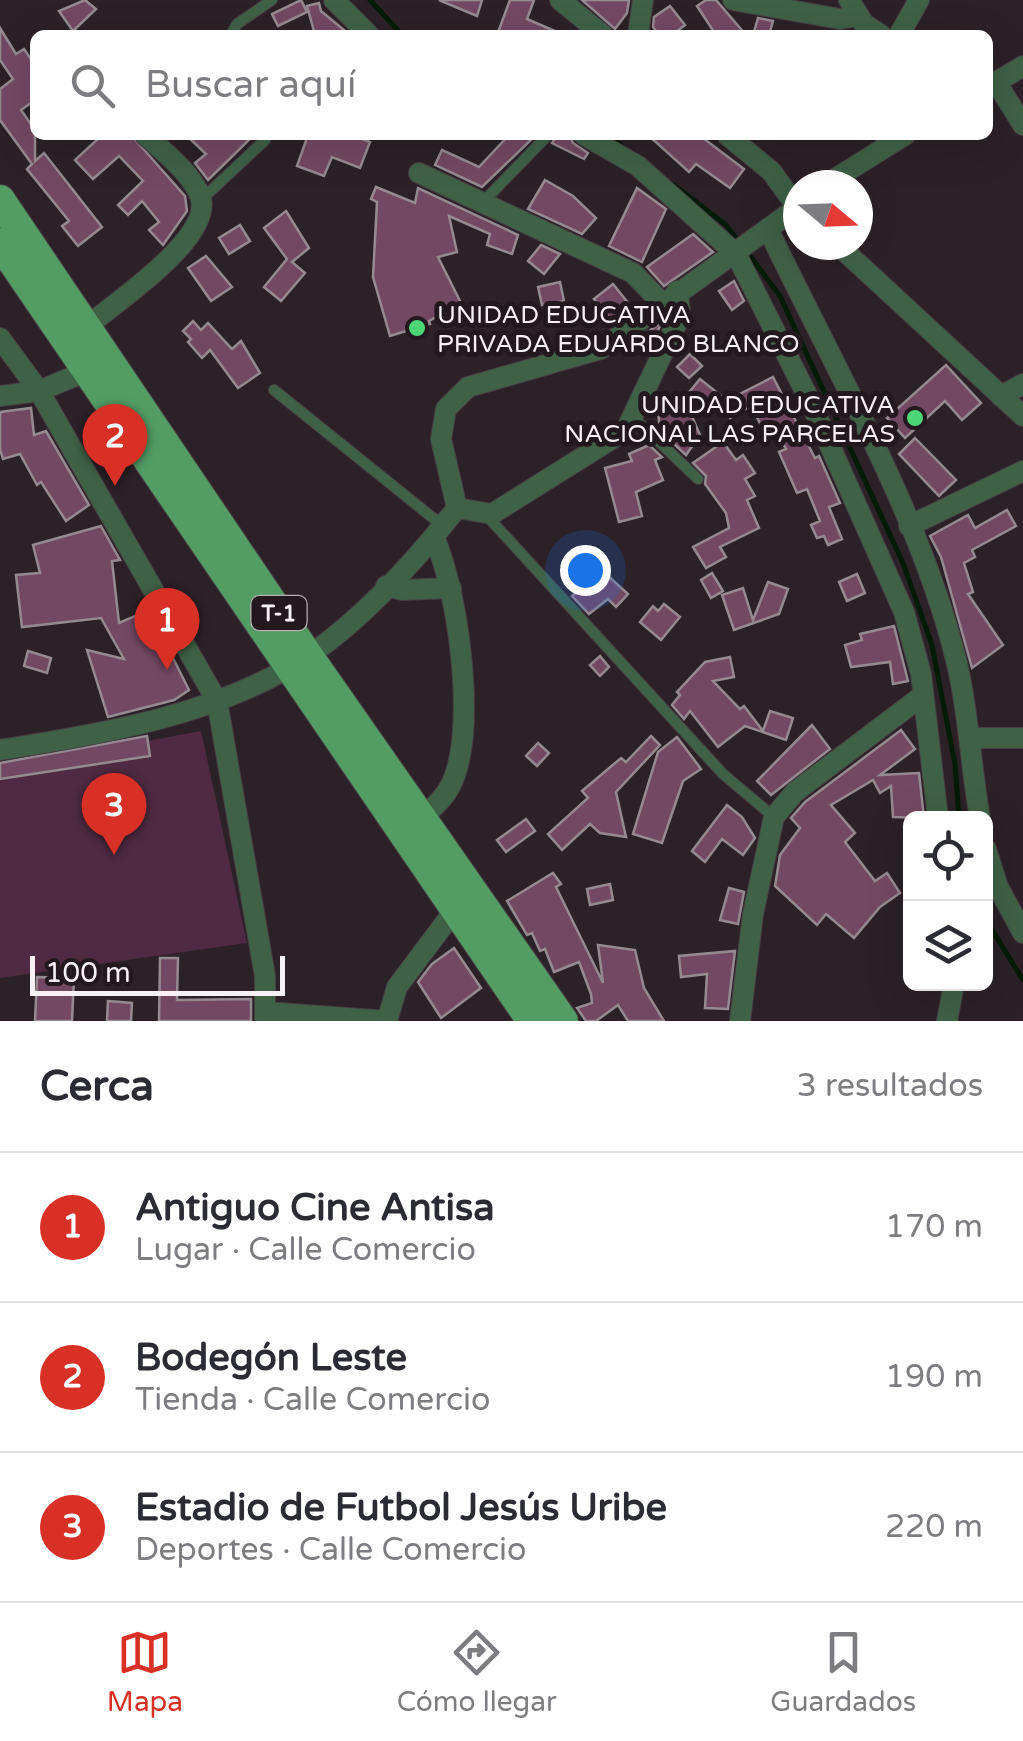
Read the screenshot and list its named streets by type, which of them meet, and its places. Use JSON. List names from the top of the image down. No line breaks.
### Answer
{"streets":{"main road":["T-1"]},"places":["UNIDAD EDUCATIVA PRIVADA EDUARDO BLANCO","UNIDAD EDUCATIVA NACIONAL LAS PARCELAS"],"scale_bar":"100 m","north":"right","page":{"search":"Buscar aquí","pins":["2","1","3"],"scale":"100 m","heading":["Cerca","3 resultados"],"list":[{"mark":"1","name":"Antiguo Cine Antisa","note":"Lugar · Calle Comercio","value":"170 m"},{"mark":"2","name":"Bodegón Leste","note":"Tienda · Calle Comercio","value":"190 m"},{"mark":"3","name":"Estadio de Futbol Jesús Uribe","note":"Deportes · Calle Comercio","value":"220 m"}],"nav":["Mapa","Cómo llegar","Guardados"]}}
